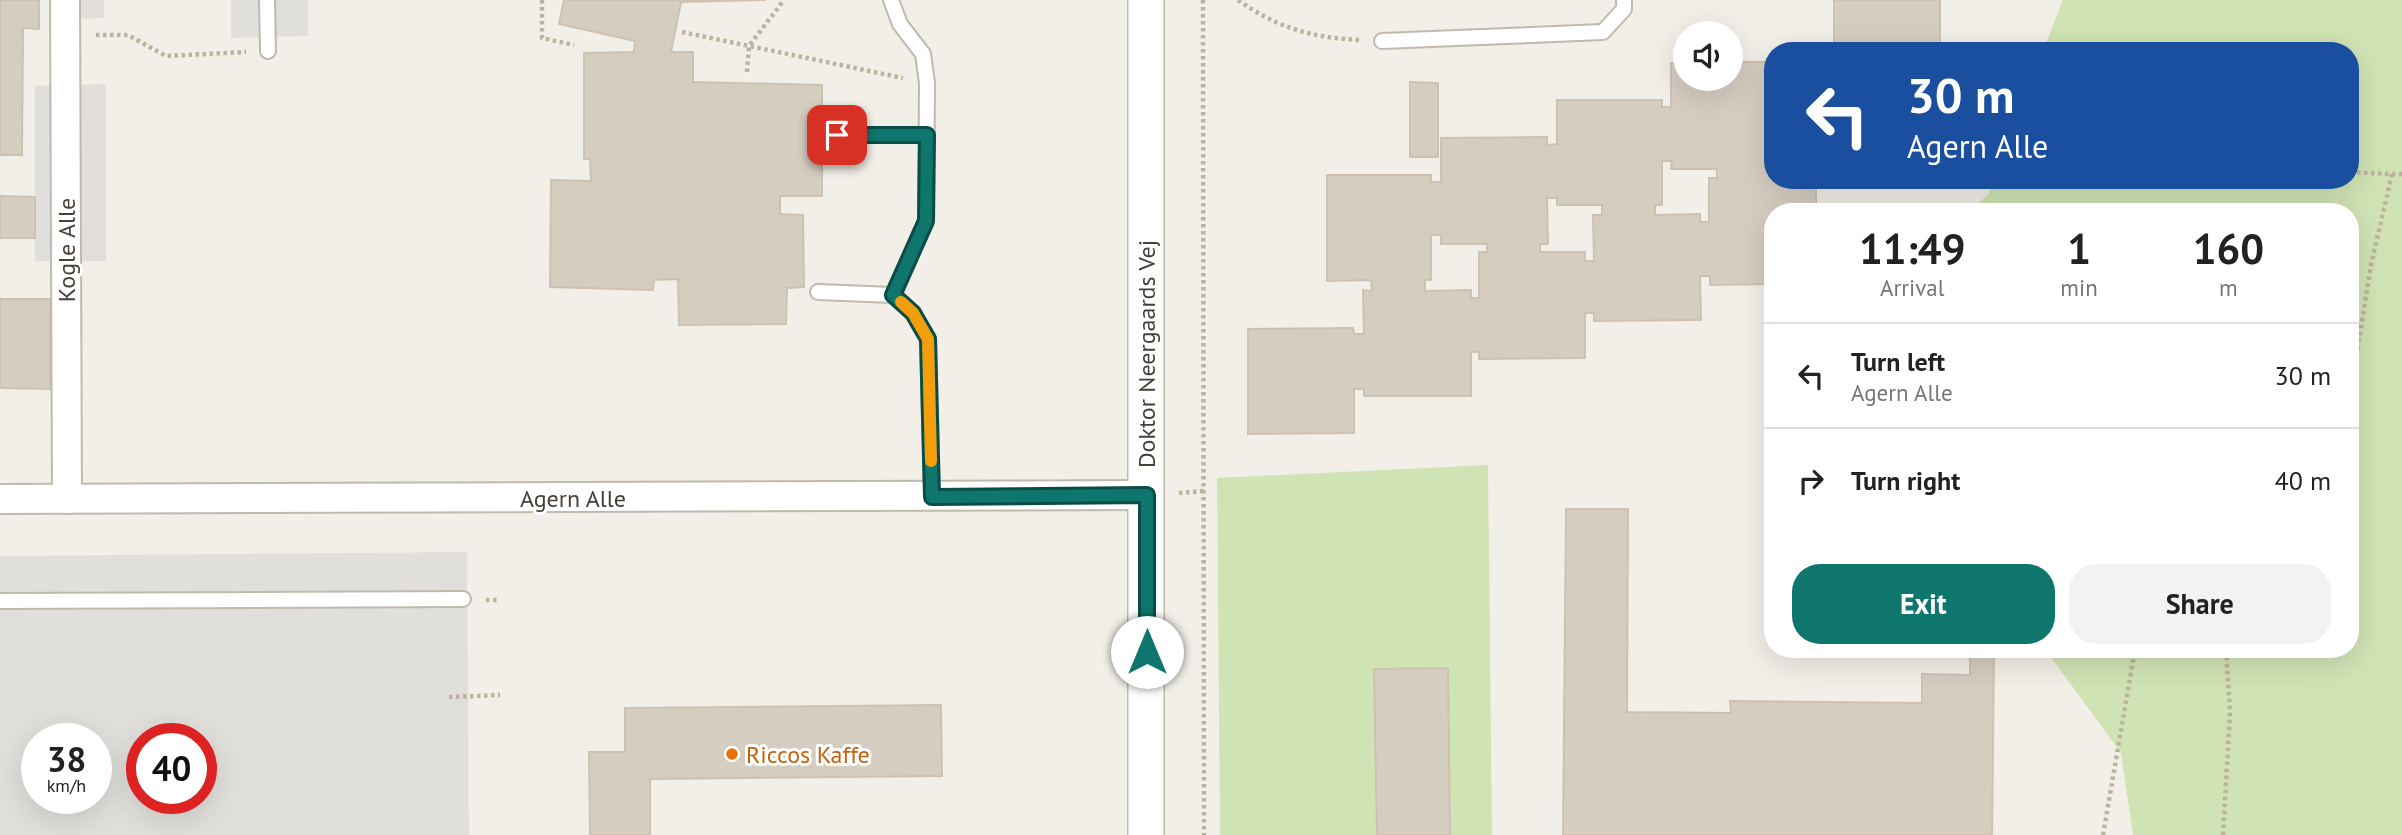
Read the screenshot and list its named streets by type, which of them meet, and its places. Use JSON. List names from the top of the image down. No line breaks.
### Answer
{"streets":{"street":["Kogle Alle","Doktor Neergaards Vej","Agern Alle"]},"crossings":[["Kogle Alle","Agern Alle"],["Doktor Neergaards Vej","Agern Alle"]],"places":["Riccos Kaffe"],"page":{"turn":["30 m","Agern Alle"],"eta":["11:49","Arrival","1","min","160","m"],"list":[{"name":"Turn left","note":"Agern Alle","value":"30 m"},{"name":"Turn right","value":"40 m"}],"buttons":["Exit","Share"],"speed":"38 km/h","limit":"40"}}
